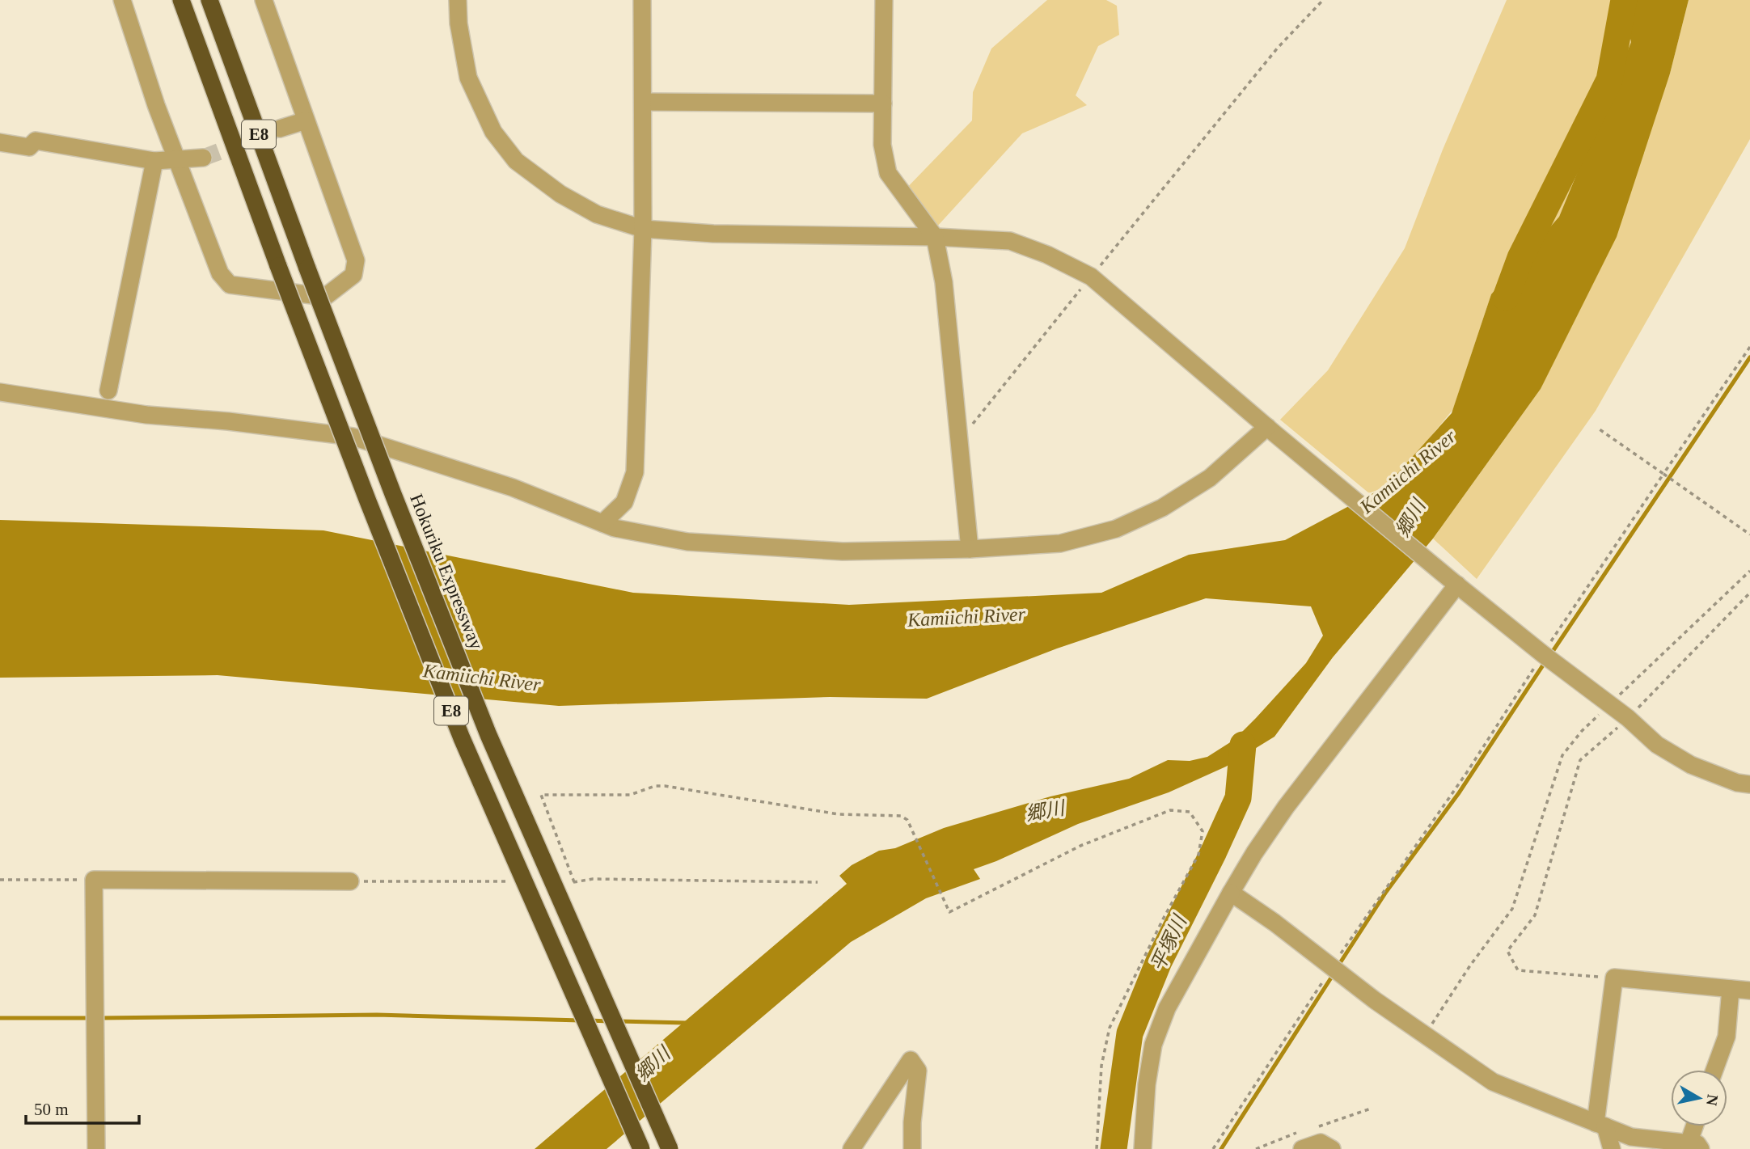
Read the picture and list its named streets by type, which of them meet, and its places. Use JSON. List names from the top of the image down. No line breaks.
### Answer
{"streets":{"highway":["E8","Hokuriku Expressway"]},"water":["Kamiichi River","郷川","平塚川"],"scale_bar":"50 m","north":"right"}
